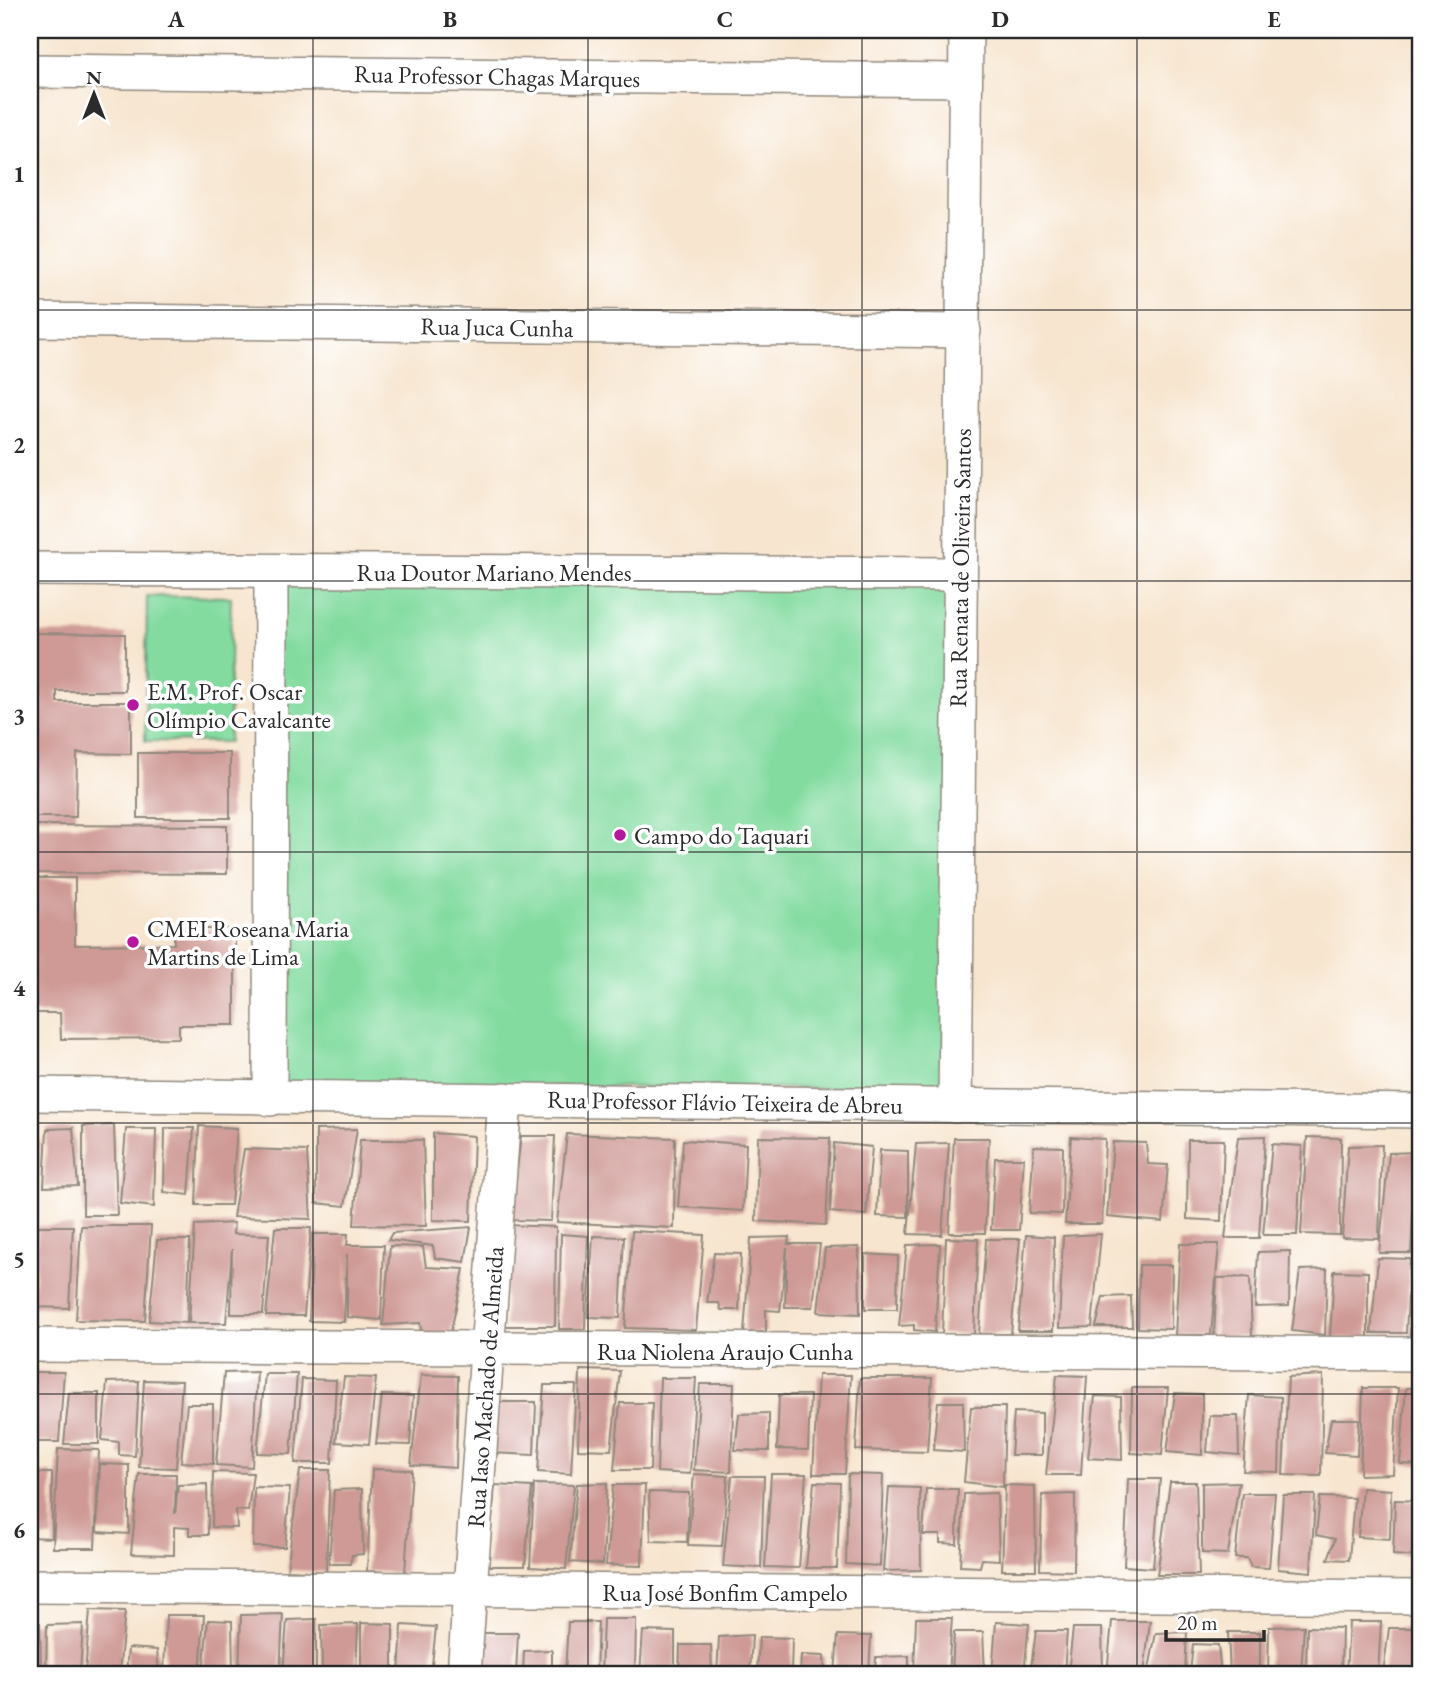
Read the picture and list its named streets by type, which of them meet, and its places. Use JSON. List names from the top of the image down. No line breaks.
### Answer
{"streets":{"street":["Rua Professor Chagas Marques","Rua Juca Cunha","Rua Renata de Oliveira Santos","Rua Doutor Mariano Mendes","Rua Professor Flávio Teixeira de Abreu","Rua Niolena Araujo Cunha","Rua Iaso Machado de Almeida","Rua José Bonfim Campelo"]},"crossings":[["Rua Professor Chagas Marques","Rua Renata de Oliveira Santos"],["Rua Juca Cunha","Rua Renata de Oliveira Santos"],["Rua Renata de Oliveira Santos","Rua Doutor Mariano Mendes"],["Rua Renata de Oliveira Santos","Rua Professor Flávio Teixeira de Abreu"],["Rua Professor Flávio Teixeira de Abreu","Rua Iaso Machado de Almeida"],["Rua Niolena Araujo Cunha","Rua Iaso Machado de Almeida"],["Rua Iaso Machado de Almeida","Rua José Bonfim Campelo"]],"places":["E.M. Prof. Oscar Olímpio Cavalcante","Campo do Taquari","CMEI Roseana Maria Martins de Lima"],"scale_bar":"20 m","north":"top","grid":{"columns":["A","B","C","D","E"],"rows":["1","2","3","4","5","6"]}}
